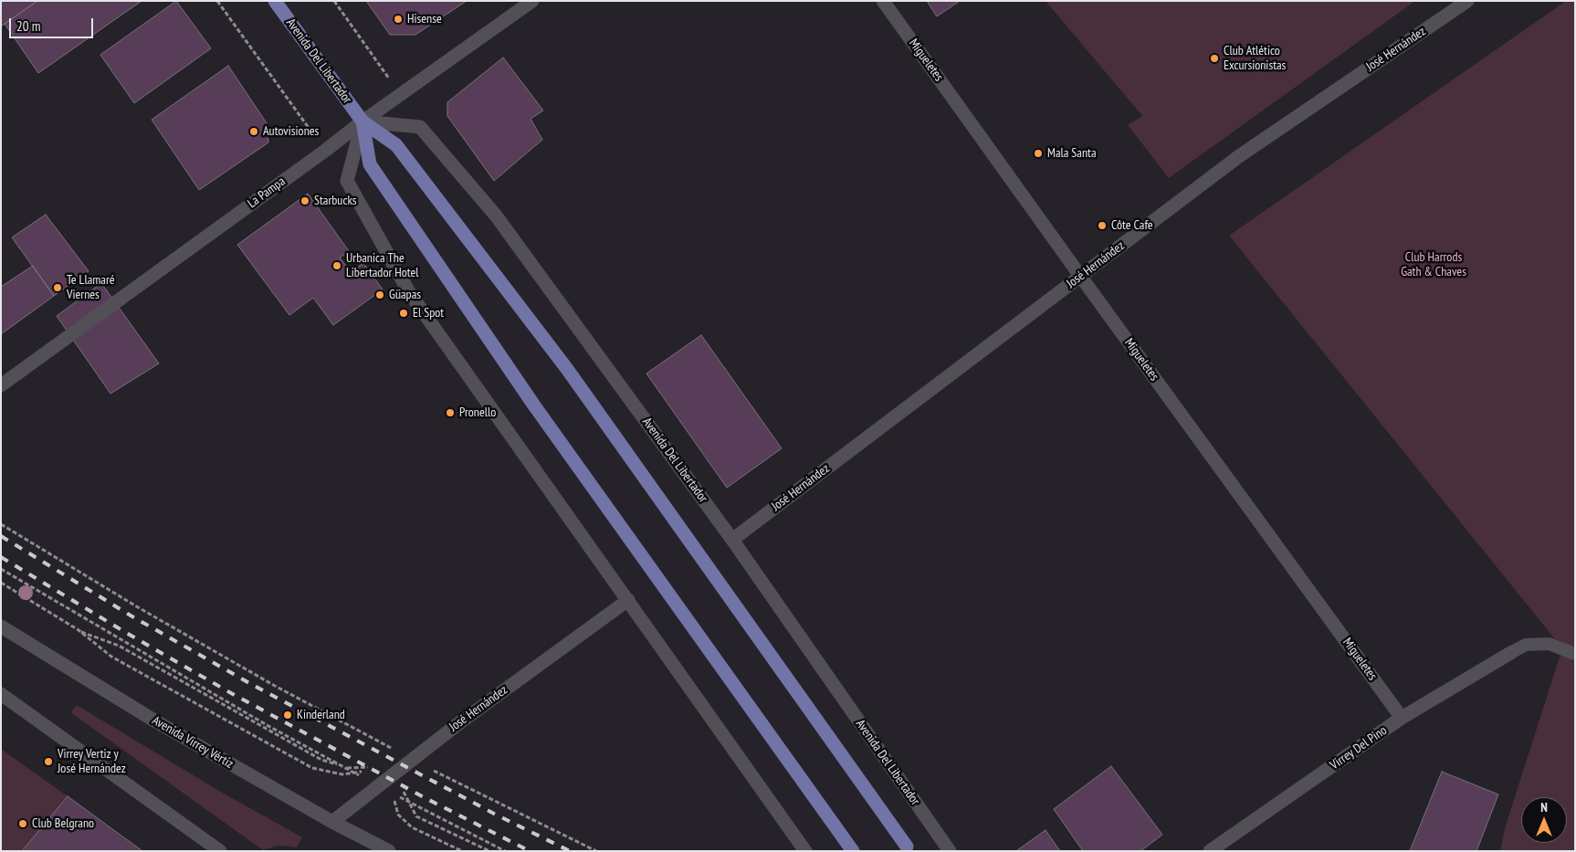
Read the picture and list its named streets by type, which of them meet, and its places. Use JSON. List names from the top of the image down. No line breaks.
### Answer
{"streets":{"main road":["Avenida Del Libertador"],"street":["José Hernández","Migueletes","La Pampa","Avenida Virrey Vértiz","Virrey Del Pino"]},"crossings":[["José Hernández","Migueletes"],["José Hernández","Avenida Del Libertador"],["José Hernández","Avenida Virrey Vértiz"],["Migueletes","Virrey Del Pino"],["Avenida Del Libertador","La Pampa"]],"parks":["Club Harrods Gath & Chaves"],"places":["Hisense","Club Atlético Excursionistas","Autovisiones","Mala Santa","Starbucks","Côte Cafe","Urbanica The Libertador Hotel","Te Llamaré Viernes","Güapas","El Spot","Pronello","Kinderland","Virrey Vertiz y José Hernández","Club Belgrano"],"scale_bar":"20 m","north":"top"}
